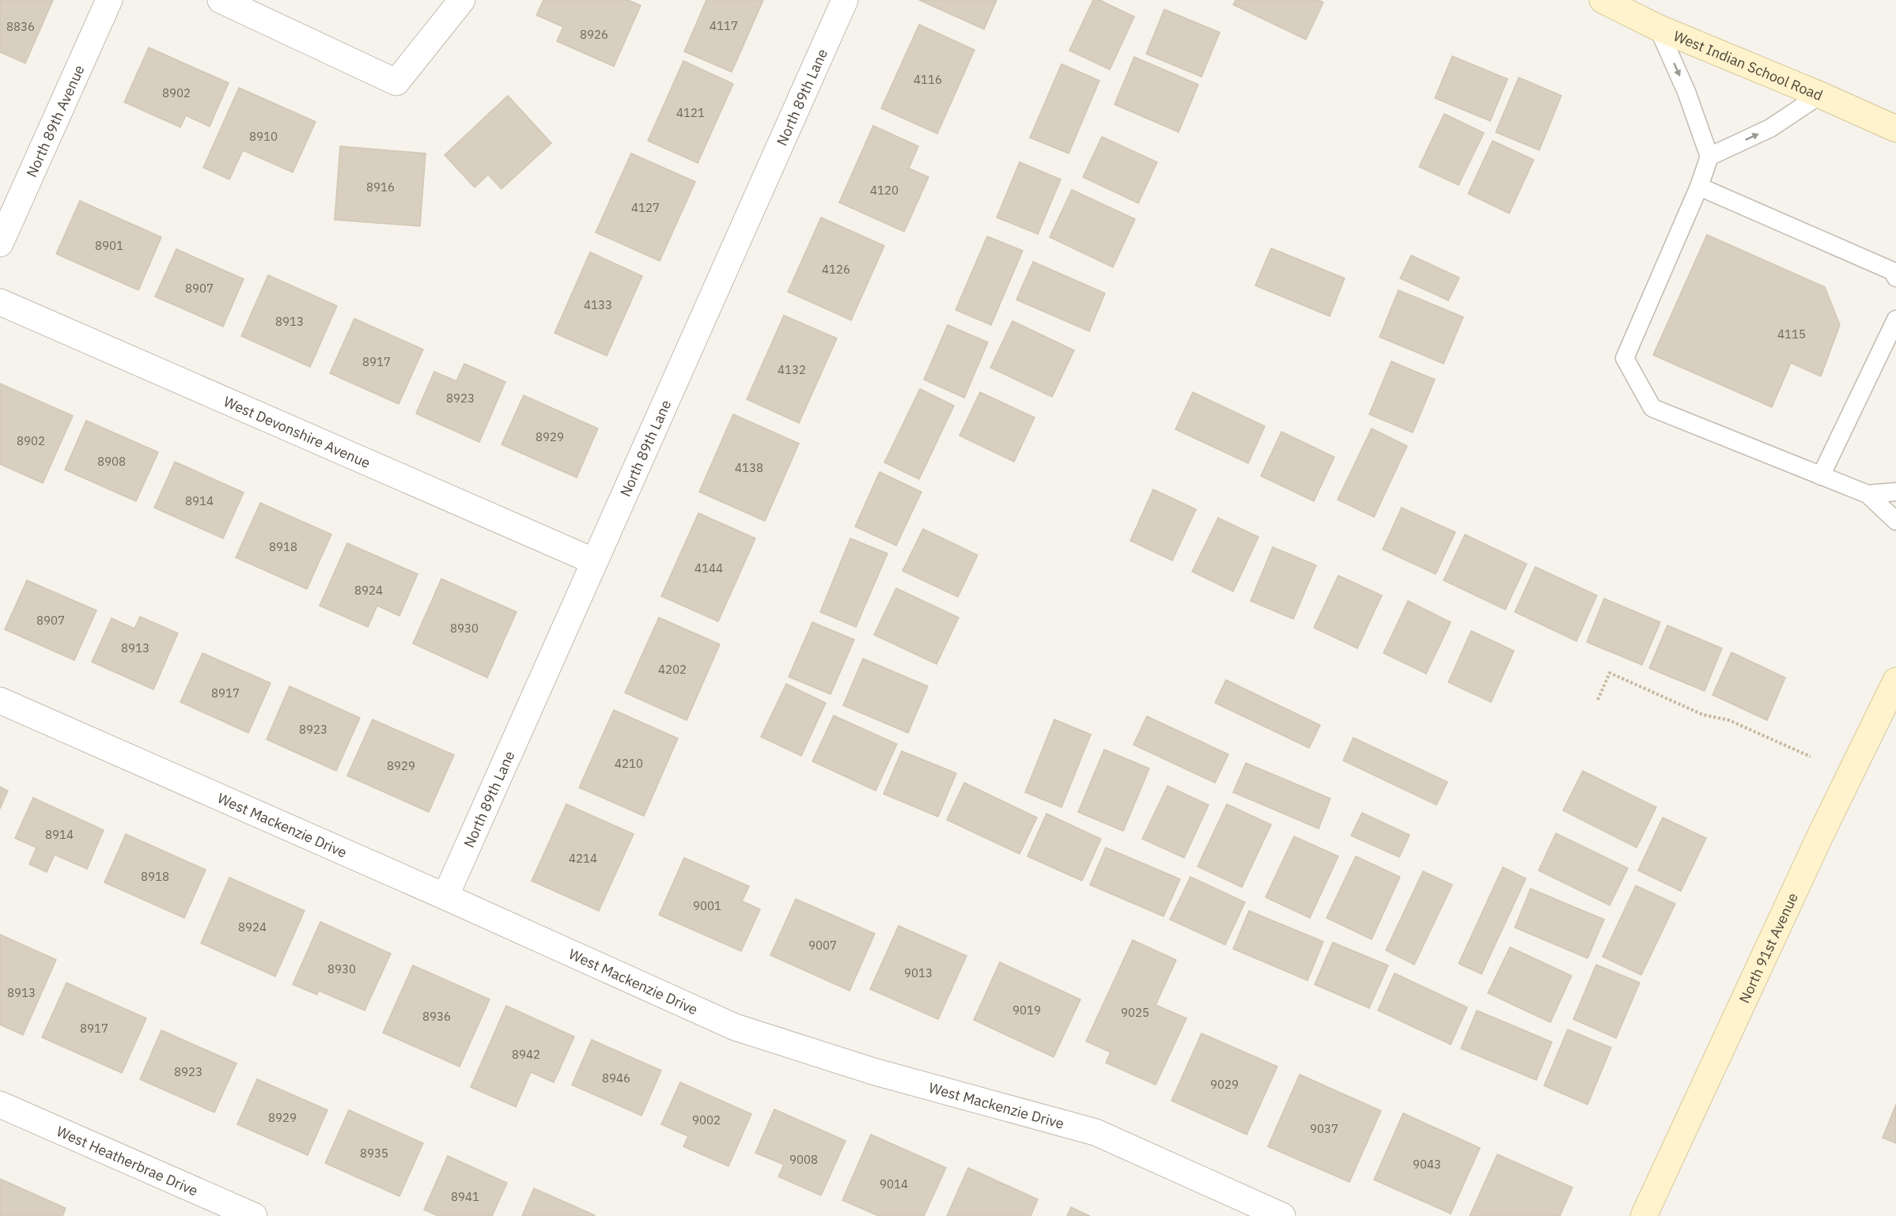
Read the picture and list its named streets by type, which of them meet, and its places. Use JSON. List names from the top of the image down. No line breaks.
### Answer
{"streets":{"main road":["West Indian School Road","North 91st Avenue"],"street":["North 89th Lane","North 89th Avenue","West Devonshire Avenue","West Mackenzie Drive","West Heatherbrae Drive"]},"crossings":[["North 89th Lane","West Devonshire Avenue"],["North 89th Lane","West Mackenzie Drive"]],"house_numbers":["4117","8836","8926","4116","8902","4121","8910","8916","4120","4127","8901","4126","8907","4133","8913","4115","8917","4132","8923","8929","8902","8908","4138","8914","8918","4144","8924","8907","8930","8913","4202","8917","8923","4210","8929","8914","4214","8918","9001","8924","9007","8930","9013","8913","9019","9025","8936","8917","8942","8923","8946","9029","8929","9002","9037","8935","9008","9043","9014","8941"]}
